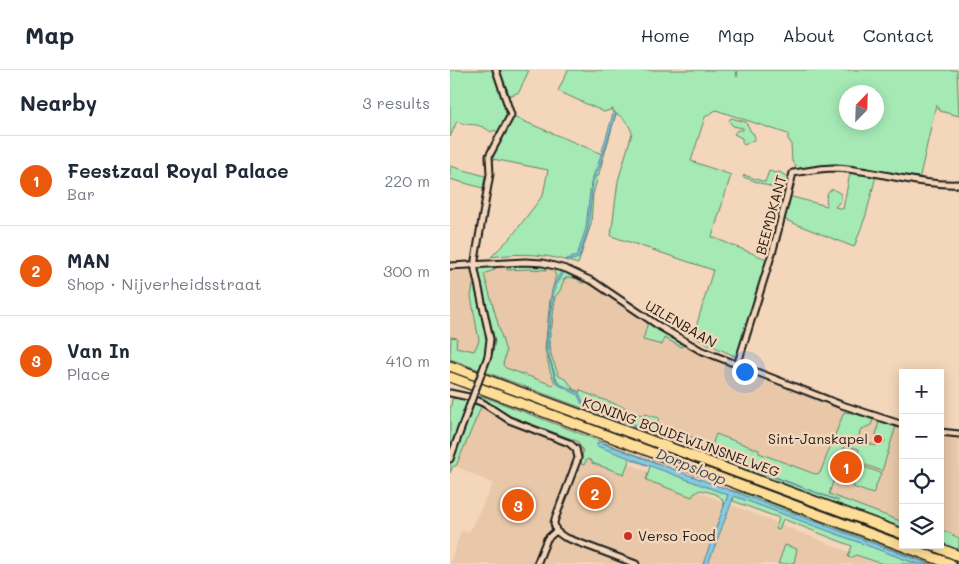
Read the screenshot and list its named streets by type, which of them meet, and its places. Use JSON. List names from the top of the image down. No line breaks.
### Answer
{"streets":{"highway":["KONING BOUDEWIJNSNELWEG"],"street":["BEEMDKANT","UILENBAAN"]},"crossings":[["BEEMDKANT","UILENBAAN"]],"water":["Dorpsloop"],"places":["Sint-Janskapel","Verso Food"],"north":"top right","page":{"header":"Map","nav":["Home","Map","About","Contact"],"heading":["Nearby","3 results"],"list":[{"mark":"1","name":"Feestzaal Royal Palace","note":"Bar","value":"220 m"},{"mark":"2","name":"MAN","note":"Shop · Nijverheidsstraat","value":"300 m"},{"mark":"3","name":"Van In","note":"Place","value":"410 m"}],"map_buttons":["+","−"],"pins":["1","2","3"]}}
